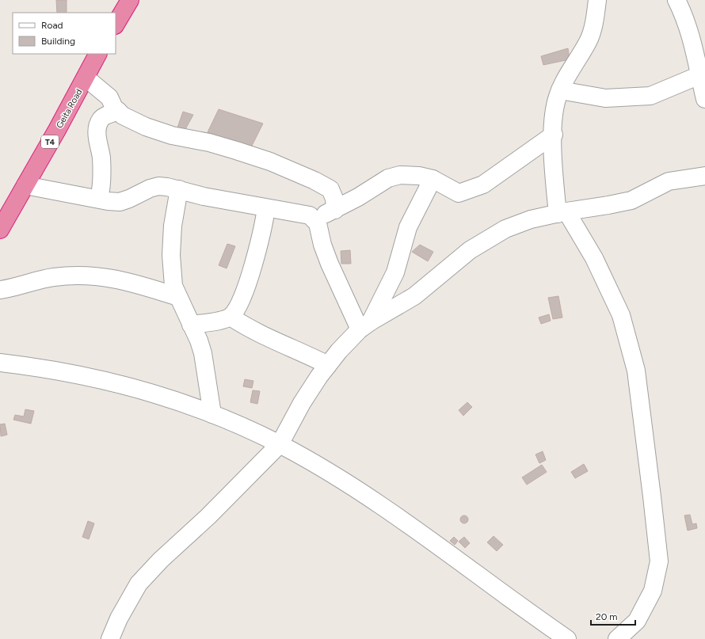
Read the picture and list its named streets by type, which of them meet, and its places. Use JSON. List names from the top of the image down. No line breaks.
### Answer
{"streets":{"highway":["Geita Road","T4"]},"legend":["Road","Building"],"scale_bar":"20 m"}
